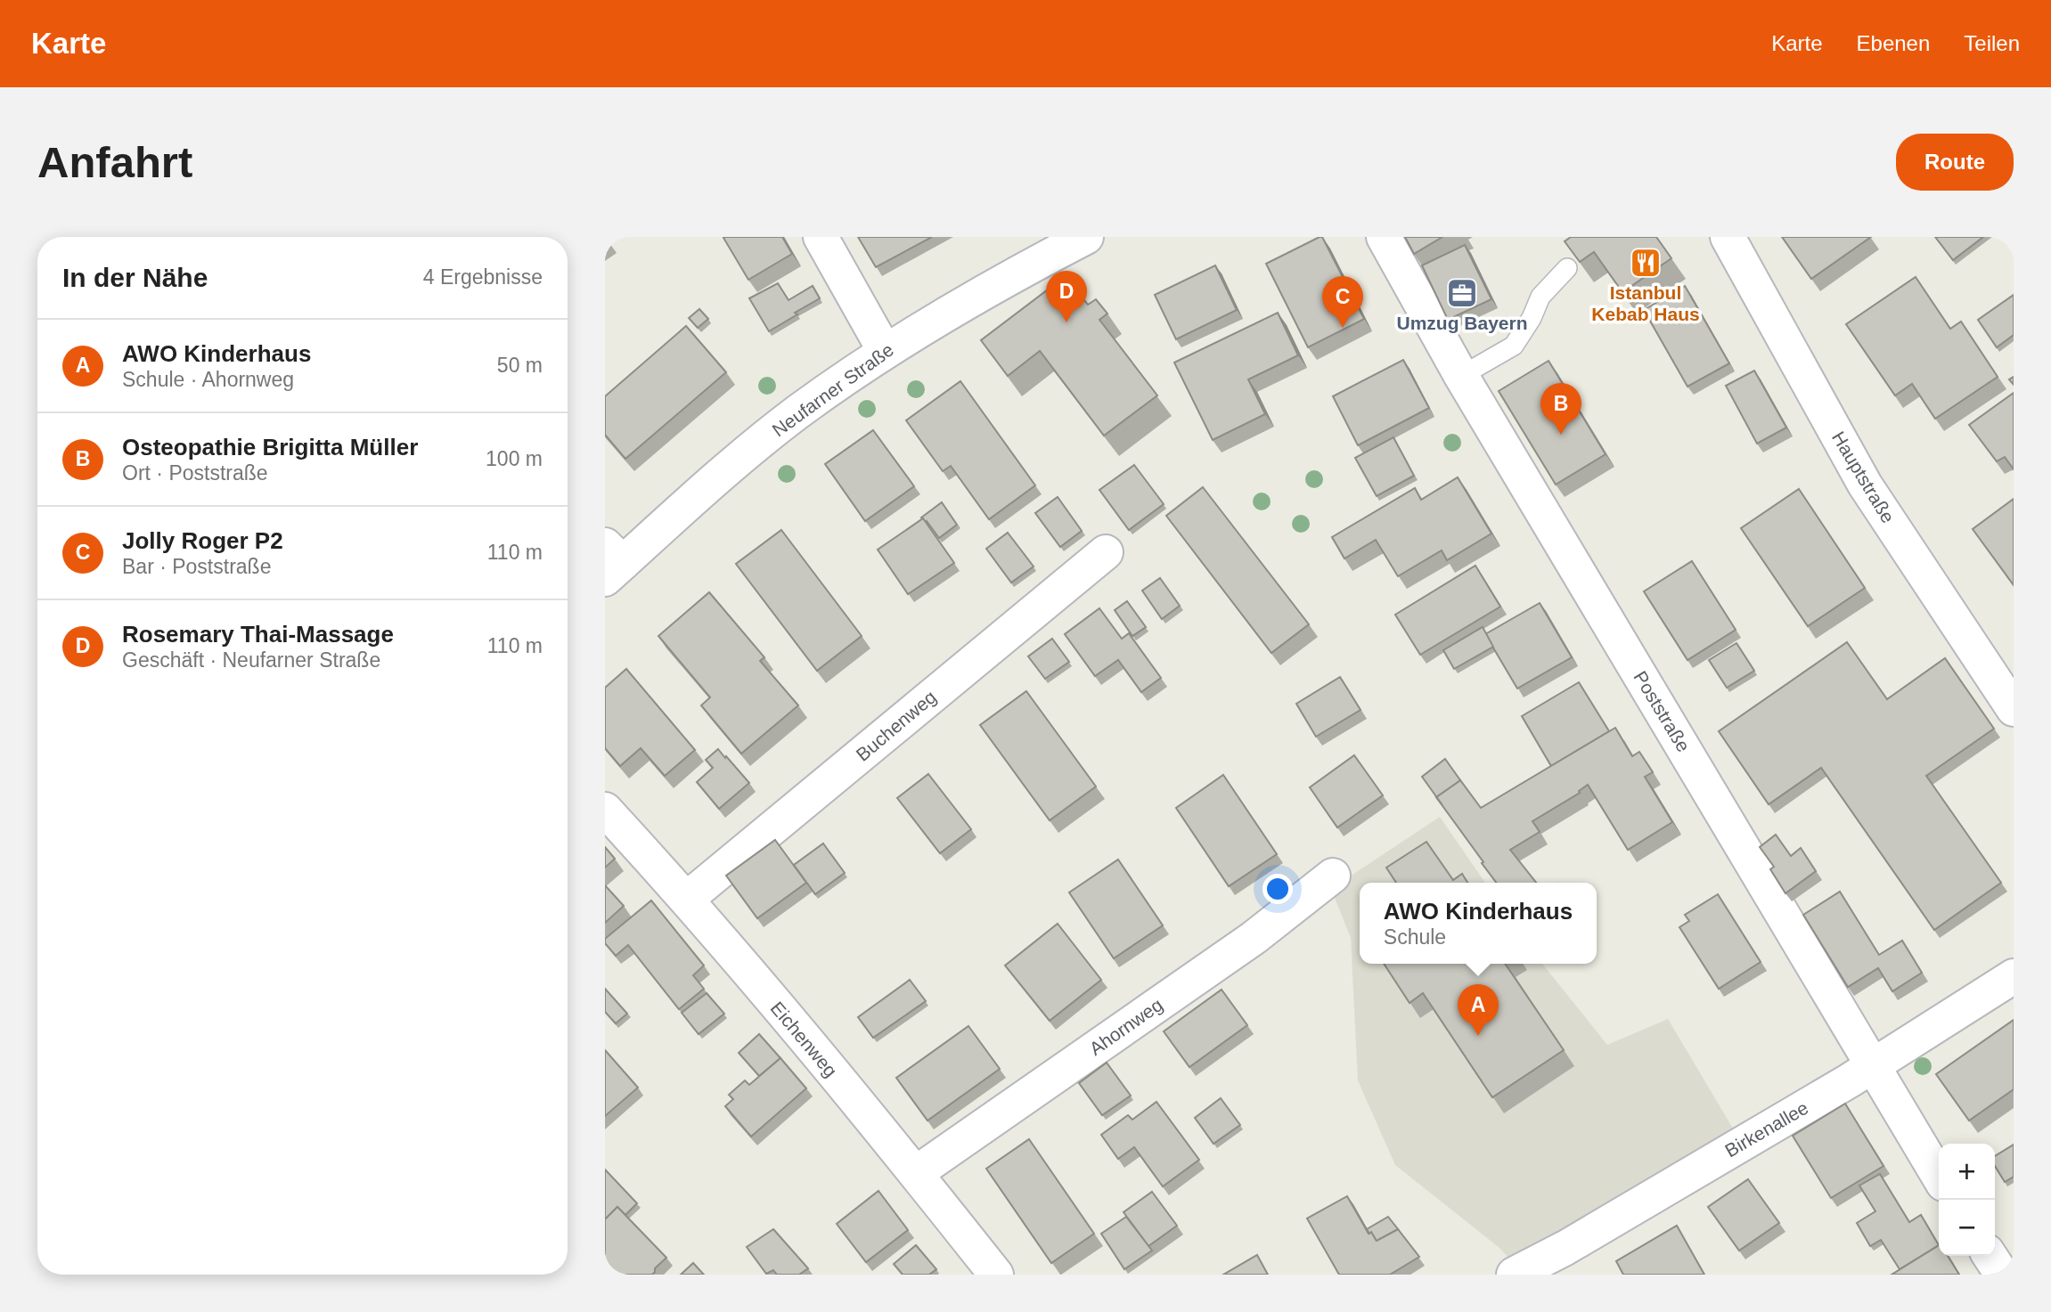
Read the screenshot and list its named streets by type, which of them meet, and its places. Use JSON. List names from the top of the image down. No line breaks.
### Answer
{"streets":{"street":["Neufarner Straße","Hauptstraße","Poststraße","Buchenweg","Ahornweg","Eichenweg","Birkenallee"]},"crossings":[["Poststraße","Birkenallee"],["Buchenweg","Eichenweg"],["Ahornweg","Eichenweg"]],"places":{"restaurant":["Istanbul Kebab Haus"],"office":["Umzug Bayern"]},"page":{"header":"Karte","nav":["Karte","Ebenen","Teilen"],"buttons":"Route","title":"Anfahrt","heading":["In der Nähe","4 Ergebnisse"],"pins":["D","C","B","A"],"list":[{"mark":"A","name":"AWO Kinderhaus","note":"Schule · Ahornweg","value":"50 m"},{"mark":"B","name":"Osteopathie Brigitta Müller","note":"Ort · Poststraße","value":"100 m"},{"mark":"C","name":"Jolly Roger P2","note":"Bar · Poststraße","value":"110 m"},{"mark":"D","name":"Rosemary Thai-Massage","note":"Geschäft · Neufarner Straße","value":"110 m"}],"popup":["AWO Kinderhaus","Schule"],"map_buttons":["+","−"]}}
